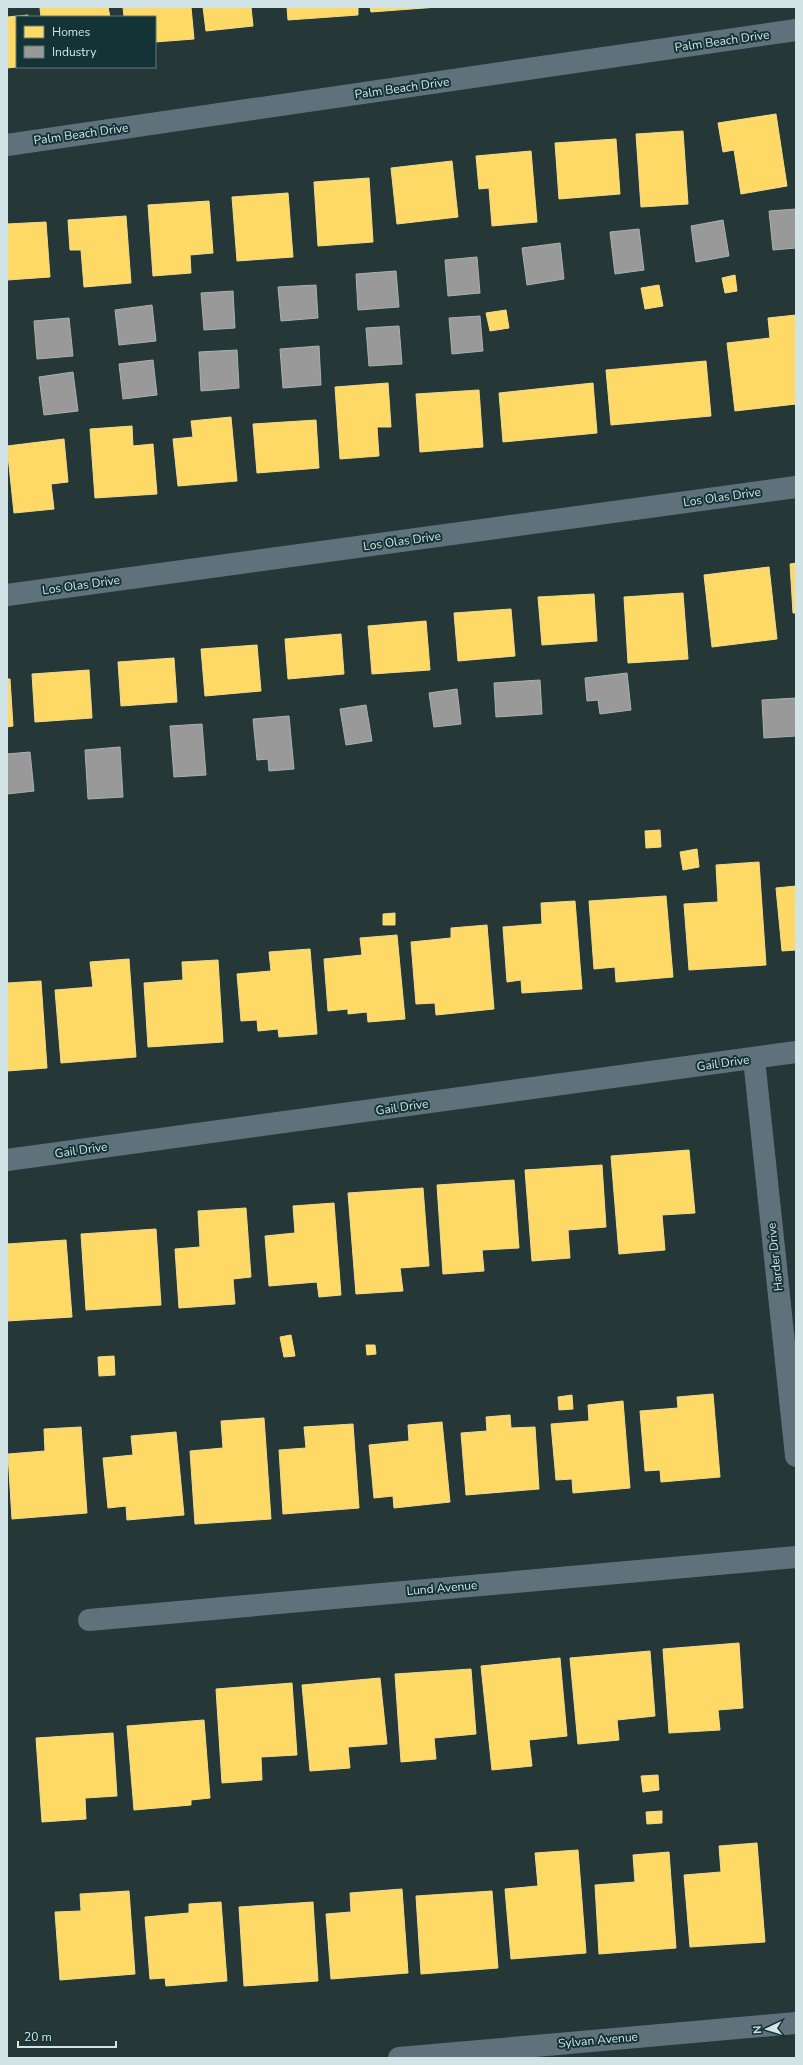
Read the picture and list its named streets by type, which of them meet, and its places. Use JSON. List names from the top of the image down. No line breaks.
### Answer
{"streets":{"street":["Palm Beach Drive","Los Olas Drive","Gail Drive","Harder Drive","Lund Avenue","Sylvan Avenue"]},"crossings":[["Gail Drive","Harder Drive"]],"legend":["Homes","Industry"],"scale_bar":"20 m","north":"left"}
